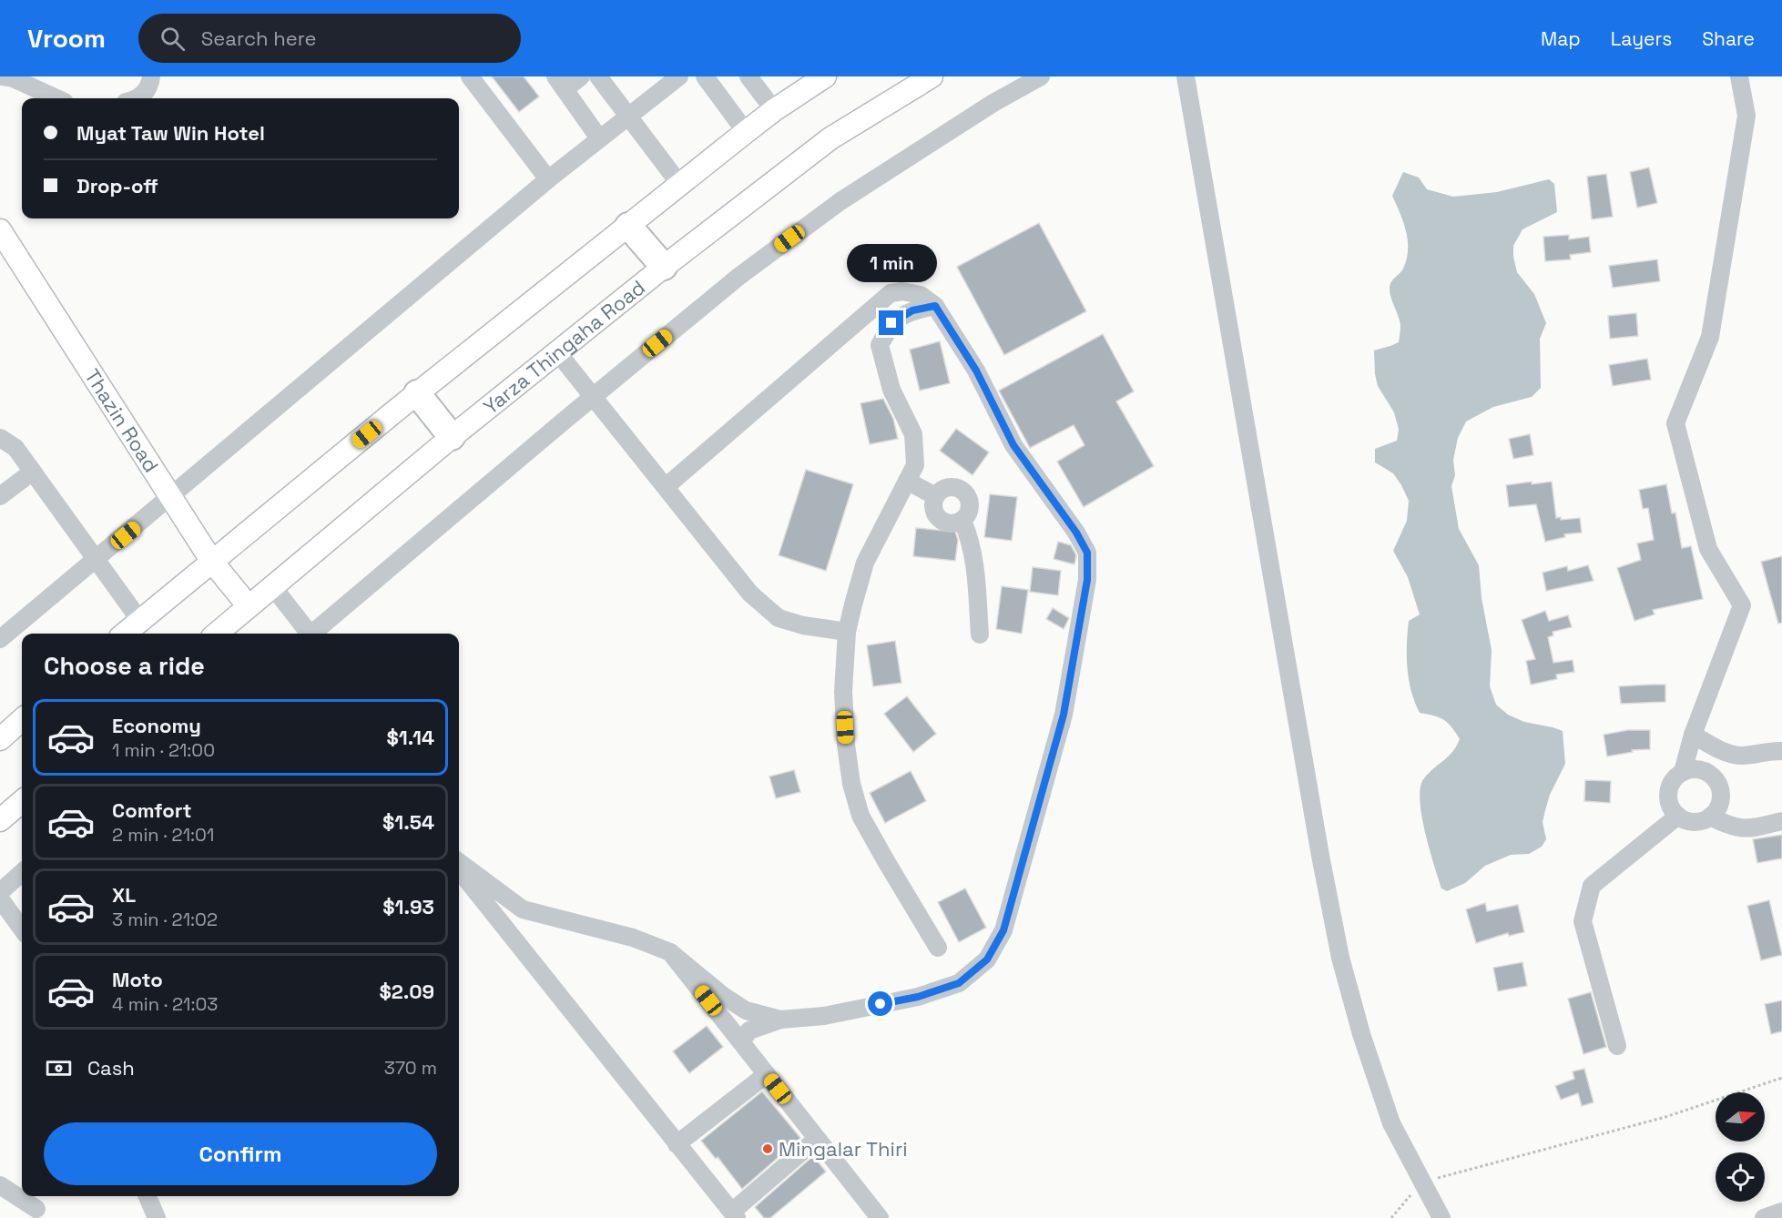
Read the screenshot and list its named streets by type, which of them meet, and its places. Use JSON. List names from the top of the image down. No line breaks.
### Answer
{"streets":{"main road":["Yarza Thingaha Road","Thazin Road"]},"crossings":[["Yarza Thingaha Road","Thazin Road"]],"places":["Mingalar Thiri"],"north":"right","page":{"header":"Vroom","search":"Search here","nav":["Map","Layers","Share"],"banner":["Myat Taw Win Hotel","Drop-off"],"bubble":"1 min","heading":"Choose a ride","list":[{"name":"Economy","note":"1 min · 21:00","value":"$1.14"},{"name":"Comfort","note":"2 min · 21:01","value":"$1.54"},{"name":"XL","note":"3 min · 21:02","value":"$1.93"},{"name":"Moto","note":"4 min · 21:03","value":"$2.09"}],"pay":["Cash","370 m"],"buttons":"Confirm"}}
